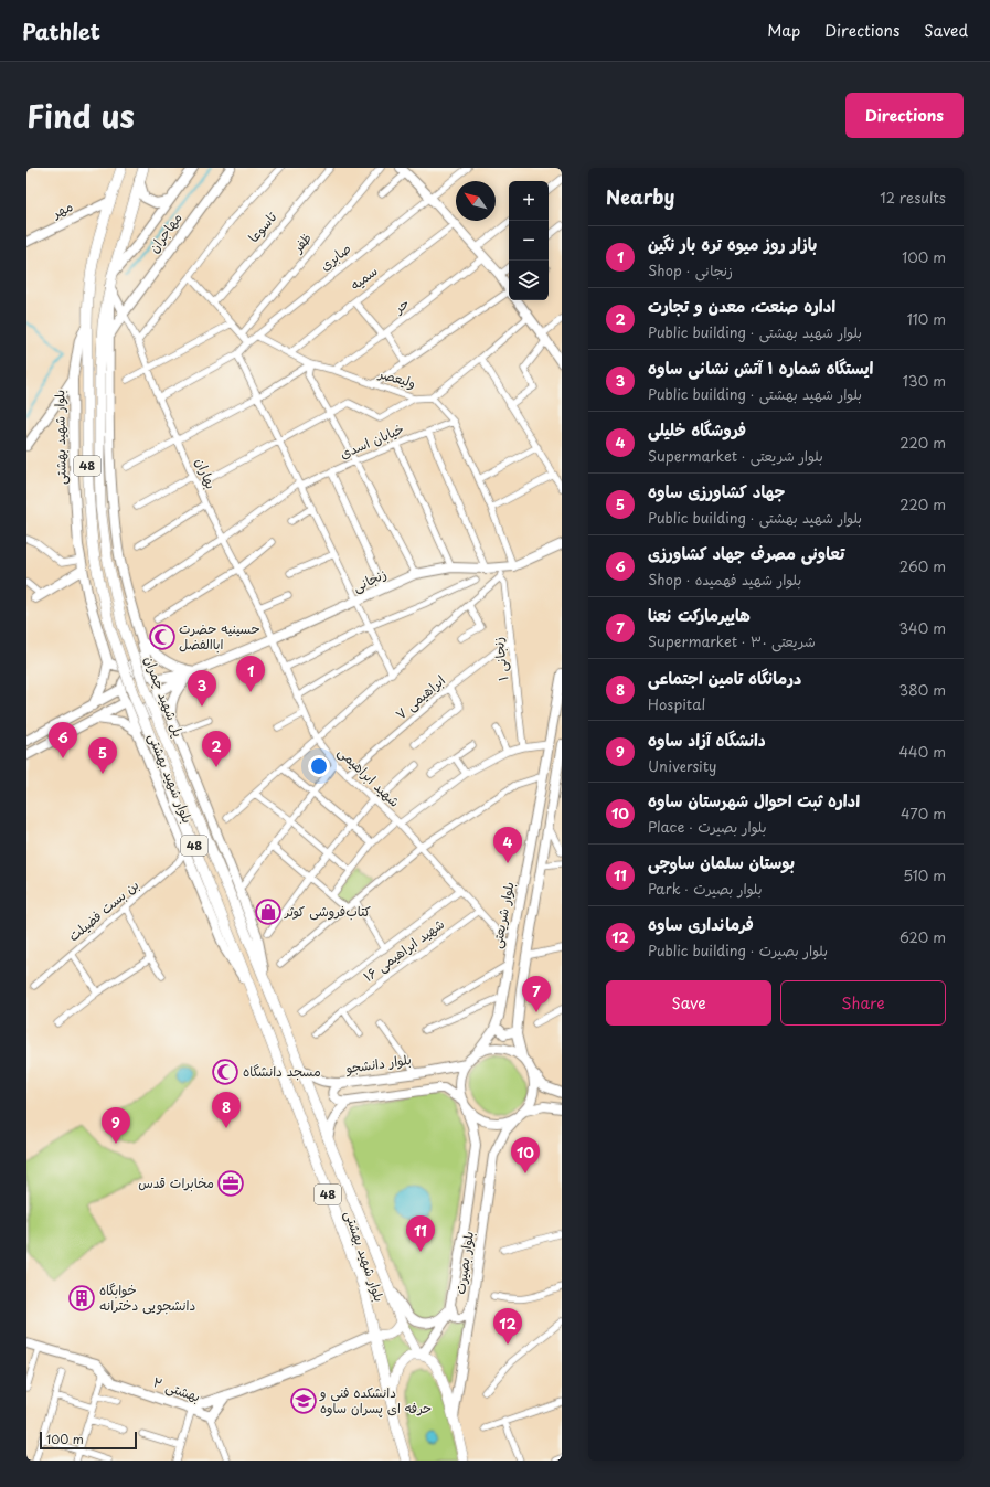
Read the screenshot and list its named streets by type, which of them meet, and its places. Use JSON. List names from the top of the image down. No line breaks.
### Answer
{"streets":{"main road":["مهر","مهاجران","بلوار شهید بهشتی","48","زنجانی","پل شهید چمران","بلوار شریعتی","بلوار دانشجو","بلوار بصیرت","بهشتی ۲"],"street":["تاسوعا","ظفر","صابری","سمیه","حر","ولیعصر","خیابان اسدی","بهاران","زنجانی ۱","ابراهیمی ۷","شهید ابراهیمی","بن بست فضیلت","شهید ابراهیمی ۱۶"]},"crossings":[["مهر","بلوار شهید بهشتی"],["مهاجران","بهاران"],["صابری","ولیعصر"],["صابری","بهاران"],["سمیه","ولیعصر"],["حر","ولیعصر"],["ولیعصر","خیابان اسدی"],["ولیعصر","زنجانی"],["بلوار شهید بهشتی","48"],["بلوار شهید بهشتی","پل شهید چمران"],["بلوار شهید بهشتی","بن بست فضیلت"],["بلوار شهید بهشتی","بلوار دانشجو"],["بلوار شهید بهشتی","بلوار بصیرت"],["خیابان اسدی","بهاران"],["48","پل شهید چمران"],["48","بلوار بصیرت"],["بهاران","زنجانی"],["بهاران","شهید ابراهیمی"],["زنجانی","زنجانی ۱"],["زنجانی","شهید ابراهیمی"],["زنجانی ۱","ابراهیمی ۷"],["ابراهیمی ۷","شهید ابراهیمی"],["شهید ابراهیمی","بلوار شریعتی"],["شهید ابراهیمی","شهید ابراهیمی ۱۶"],["بلوار شریعتی","بلوار دانشجو"],["بلوار شریعتی","بلوار بصیرت"],["بلوار دانشجو","بلوار بصیرت"]],"places":{"mosque":["حسینیه حضرت اباالفضل","مسجد دانشگاه"],"shop":["کتاب‌فروشی کوثر"],"office":["مخابرات قدس"],"building":["خوابگاه دانشجویی دخترانه"],"school or university":["دانشکده فنی و حرفه ای پسران ساوه"]},"scale_bar":"100 m","north":"top left","page":{"header":"Pathlet","nav":["Map","Directions","Saved"],"title":"Find us","buttons":["Directions",["Save","Share"]],"heading":["Nearby","12 results"],"map_buttons":["+","−"],"list":[{"mark":"1","name":"بازار روز میوه تره بار نگین","note":"Shop · زنجانی","value":"100 m"},{"mark":"2","name":"اداره صنعت، معدن و تجارت","note":"Public building · بلوار شهید بهشتی","value":"110 m"},{"mark":"3","name":"ایستگاه شماره ۱ آتش نشانی ساوه","note":"Public building · بلوار شهید بهشتی","value":"130 m"},{"mark":"4","name":"فروشگاه خلیلی","note":"Supermarket · بلوار شریعتی","value":"220 m"},{"mark":"5","name":"جهاد کشاورزی ساوه","note":"Public building · بلوار شهید بهشتی","value":"220 m"},{"mark":"6","name":"تعاونی مصرف جهاد کشاورزی","note":"Shop · بلوار شهید فهمیده","value":"260 m"},{"mark":"7","name":"هایپرمارکت نعنا","note":"Supermarket · شریعتی ۳۰","value":"340 m"},{"mark":"8","name":"درمانگاه تامین اجتماعی","note":"Hospital","value":"380 m"},{"mark":"9","name":"دانشگاه آزاد ساوه","note":"University","value":"440 m"},{"mark":"10","name":"اداره ثبت احوال شهرستان ساوه","note":"Place · بلوار بصیرت","value":"470 m"},{"mark":"11","name":"بوستان سلمان ساوجی","note":"Park · بلوار بصیرت","value":"510 m"},{"mark":"12","name":"فرمانداری ساوه","note":"Public building · بلوار بصیرت","value":"620 m"}],"pins":["1","3","6","2","5","4","7","8","9","10","11","12"],"scale":"100 m"}}
